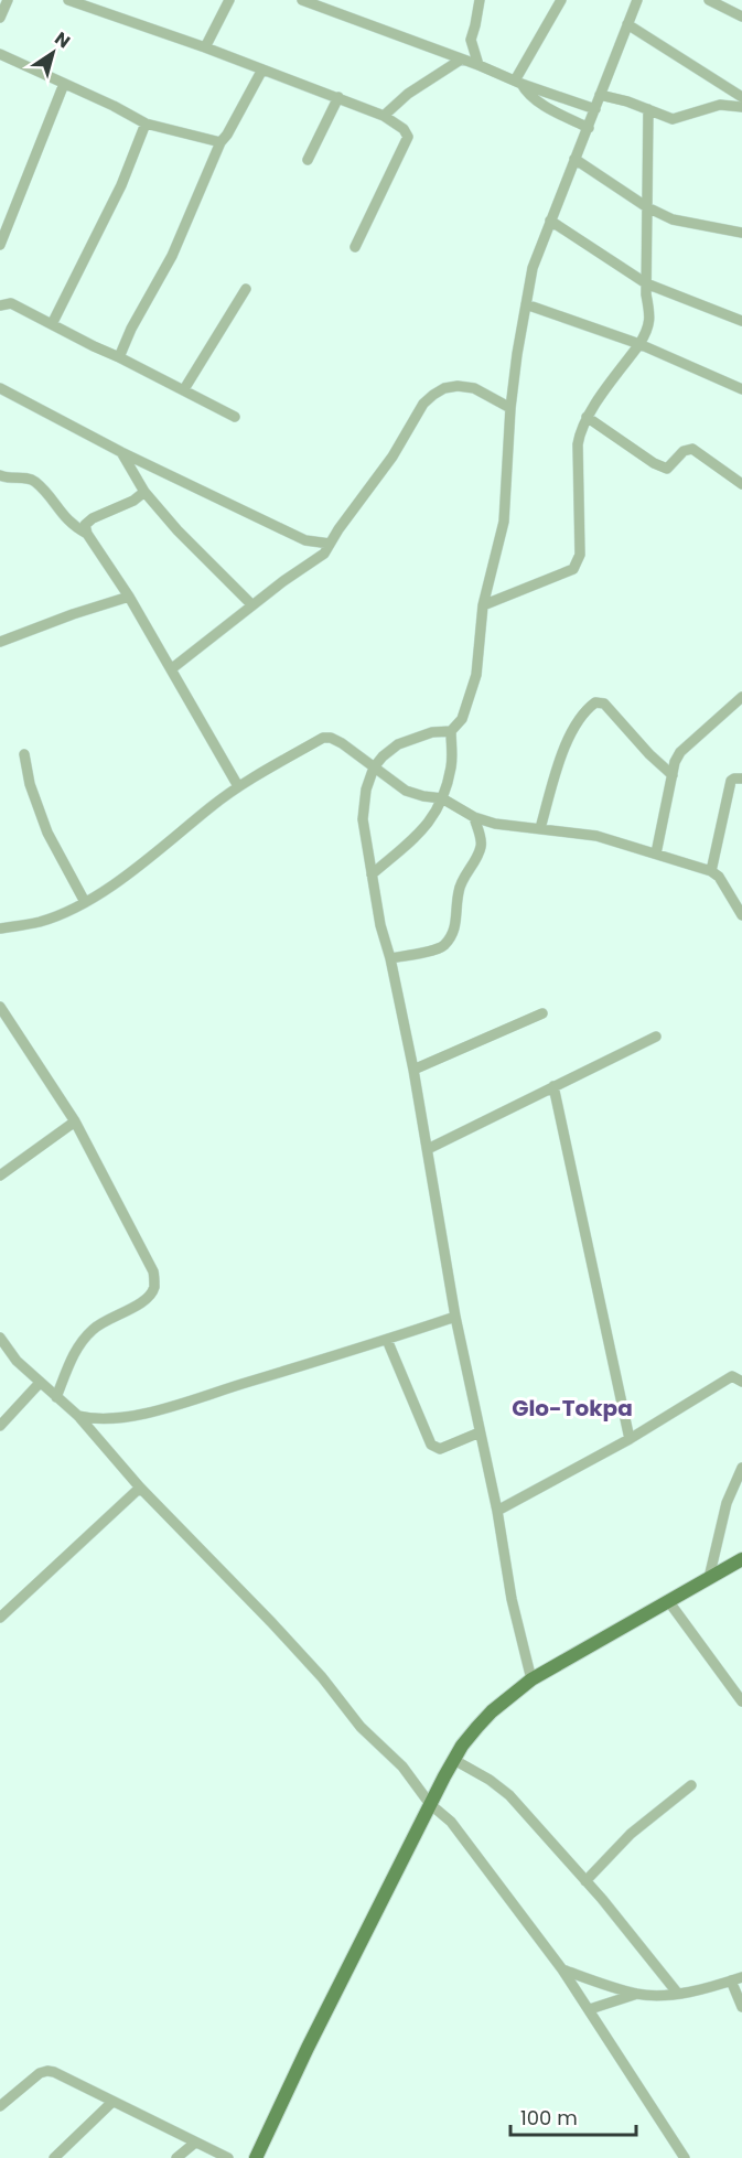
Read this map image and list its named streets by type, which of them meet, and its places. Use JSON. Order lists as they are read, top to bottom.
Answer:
{
  "districts": ["Glo-Tokpa"],
  "scale_bar": "100 m",
  "north": "top right"
}
